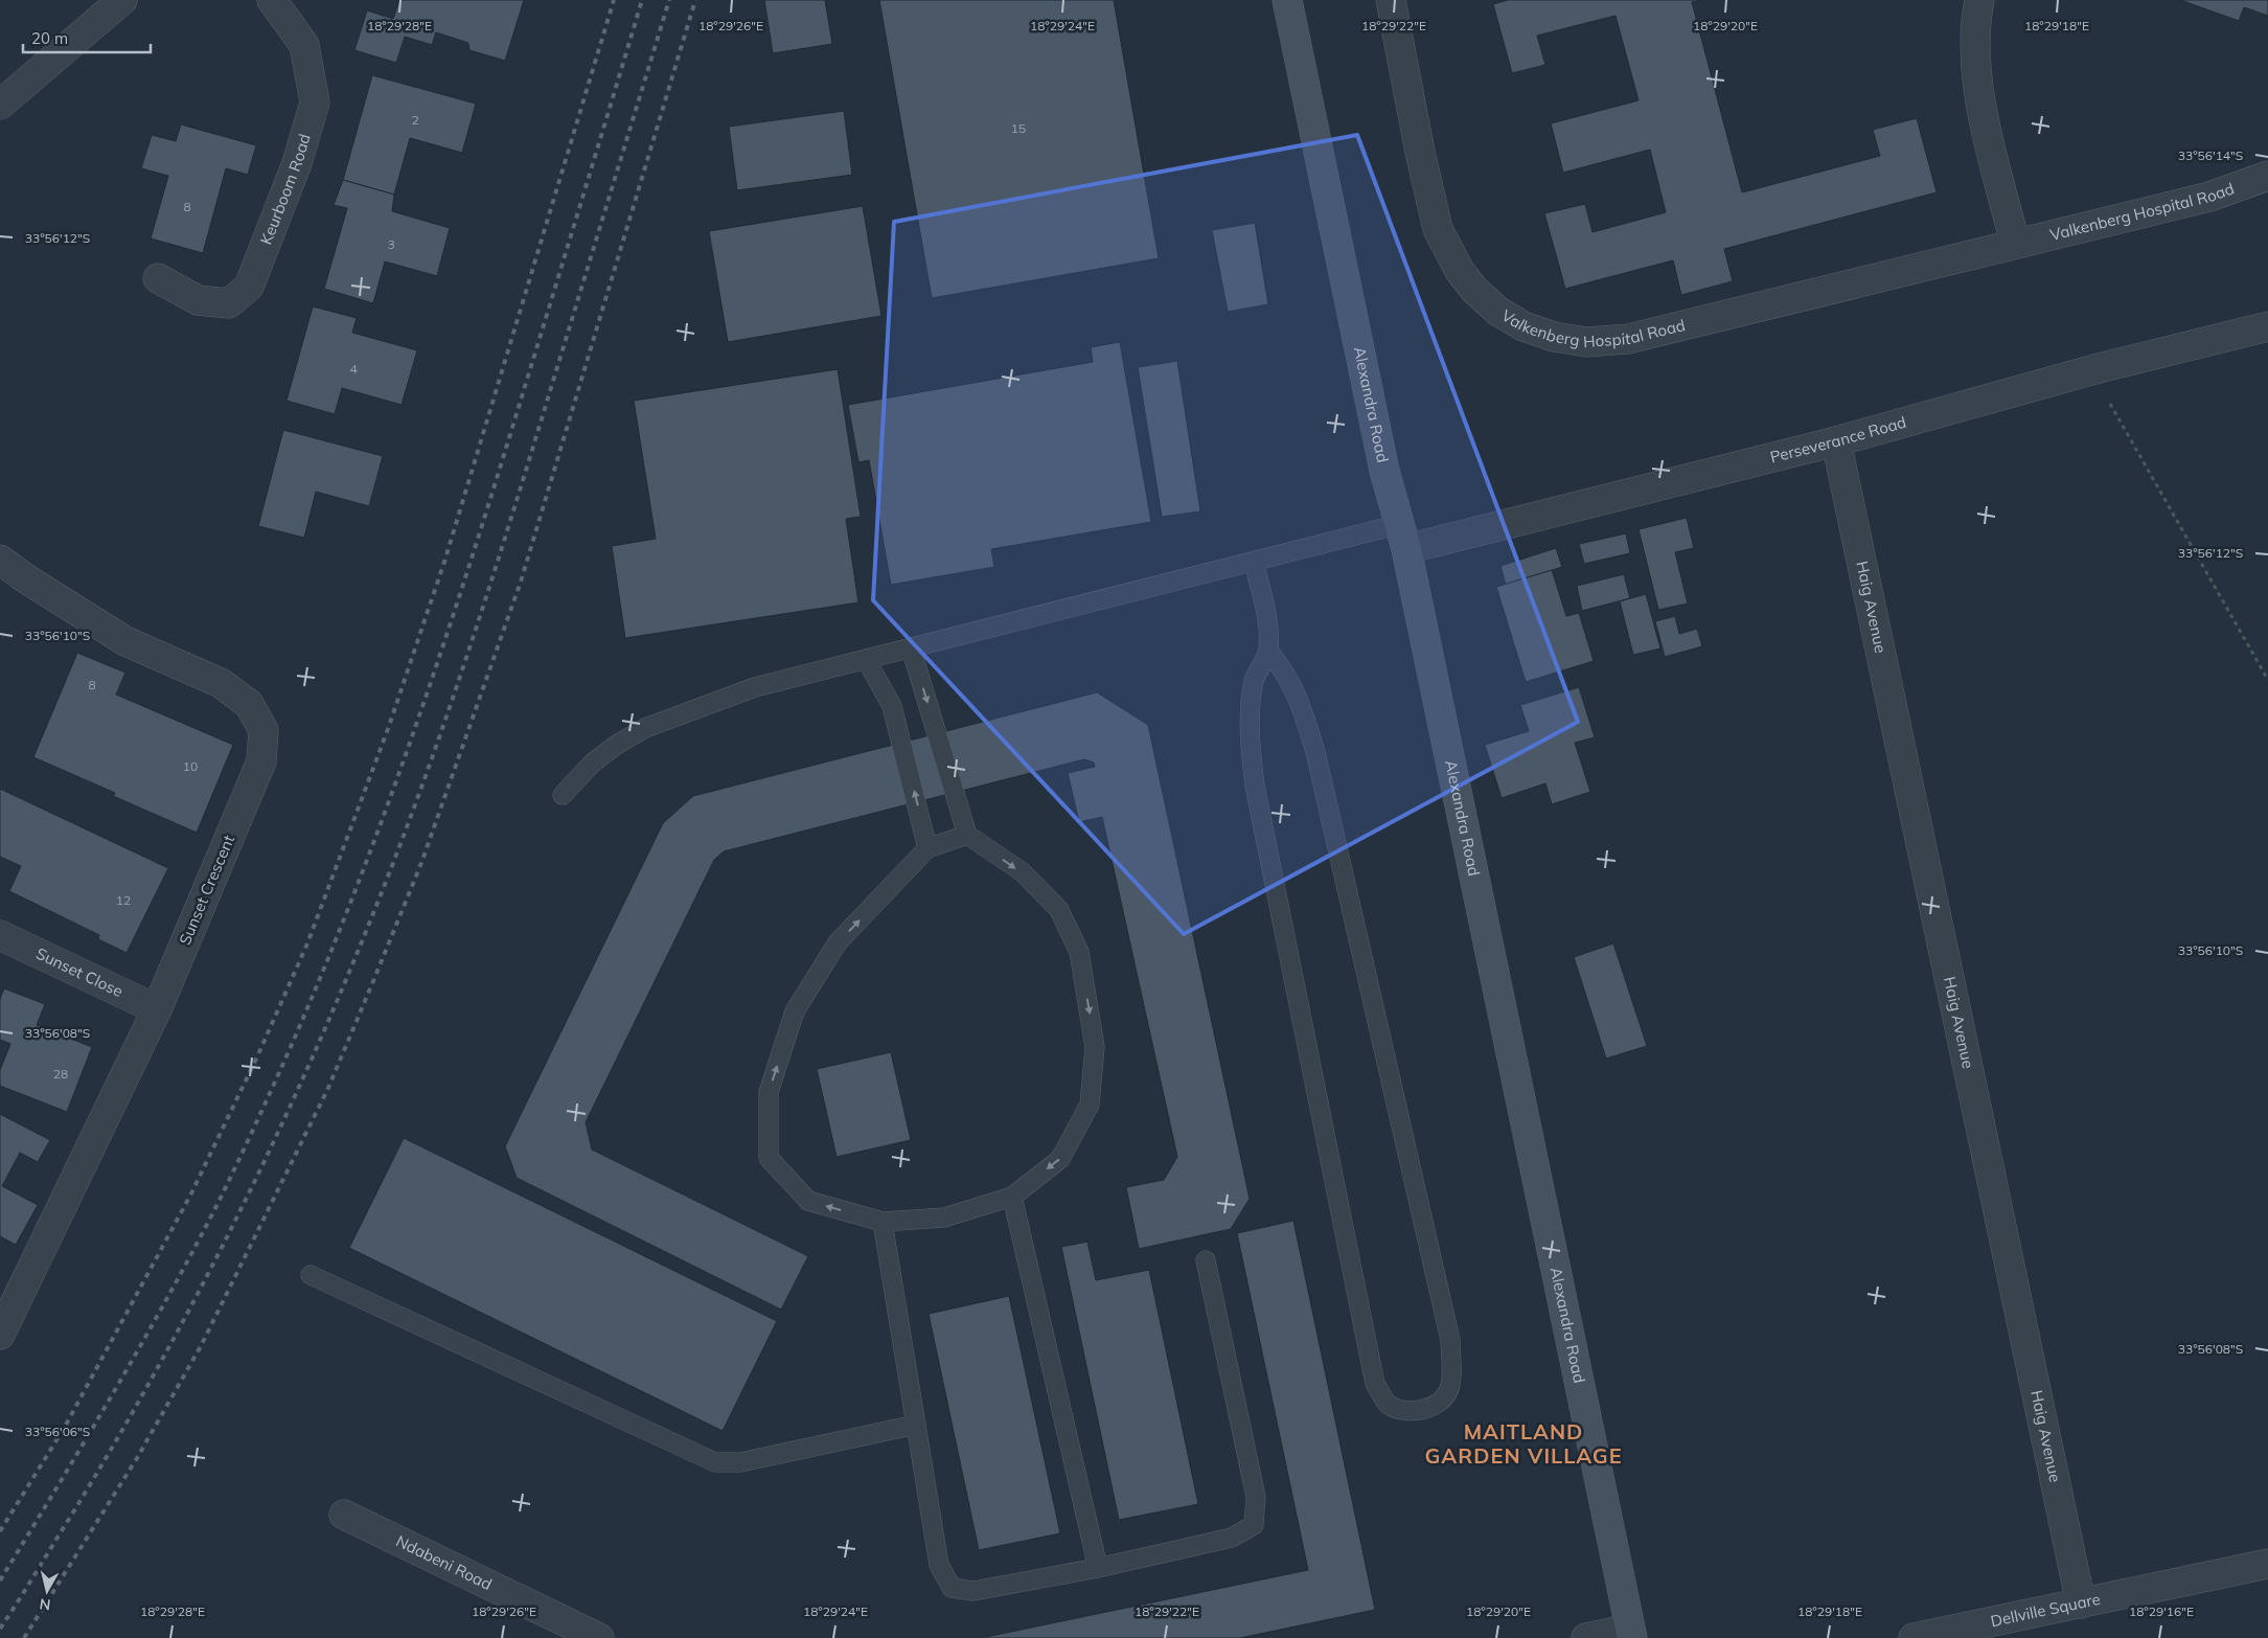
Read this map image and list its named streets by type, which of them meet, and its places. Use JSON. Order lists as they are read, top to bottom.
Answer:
{
  "streets": {
    "street": [
      "Keurboom Road",
      "Valkenberg Hospital Road",
      "Alexandra Road",
      "Perseverance Road",
      "Haig Avenue",
      "Sunset Crescent",
      "Sunset Close",
      "Ndabeni Road",
      "Dellville Square"
    ]
  },
  "crossings": [
    ["Alexandra Road", "Perseverance Road"],
    ["Perseverance Road", "Haig Avenue"],
    ["Haig Avenue", "Dellville Square"],
    ["Sunset Crescent", "Sunset Close"]
  ],
  "districts": ["MAITLAND GARDEN VILLAGE"],
  "house_numbers": [
    "2",
    "15",
    "8",
    "3",
    "4",
    "8",
    "10",
    "12",
    "28"
  ],
  "scale_bar": "20 m",
  "north": "bottom",
  "coordinates": [
    "18°29'28\"E",
    "18°29'26\"E",
    "18°29'24\"E",
    "18°29'22\"E",
    "18°29'20\"E",
    "18°29'18\"E",
    "33°56'14\"S",
    "33°56'12\"S",
    "33°56'10\"S",
    "33°56'08\"S",
    "33°56'06\"S",
    "18°29'16\"E"
  ]
}
